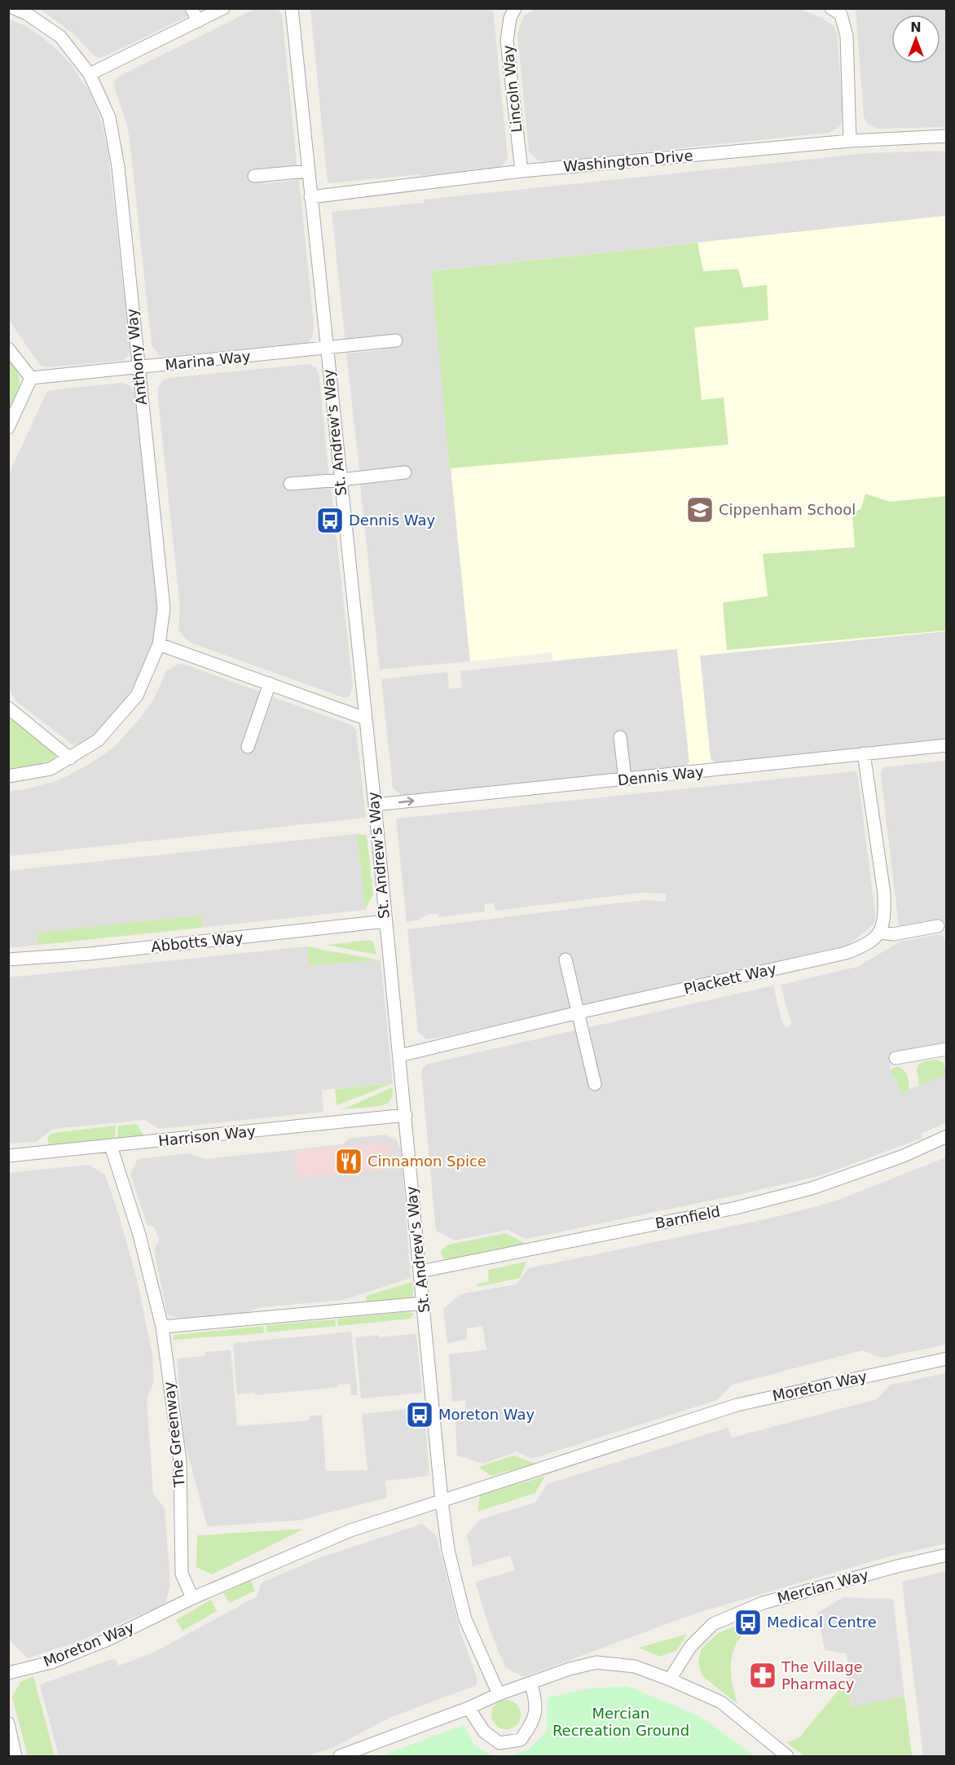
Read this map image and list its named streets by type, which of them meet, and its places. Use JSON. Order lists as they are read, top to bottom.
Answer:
{
  "streets": {
    "street": [
      "Lincoln Way",
      "Washington Drive",
      "Anthony Way",
      "Marina Way",
      "St. Andrew's Way",
      "Dennis Way",
      "Abbotts Way",
      "Plackett Way",
      "Harrison Way",
      "Barnfield",
      "Moreton Way",
      "The Greenway",
      "Mercian Way"
    ]
  },
  "crossings": [
    ["Lincoln Way", "Washington Drive"],
    ["Washington Drive", "St. Andrew's Way"],
    ["Anthony Way", "Marina Way"],
    ["Marina Way", "St. Andrew's Way"],
    ["St. Andrew's Way", "Dennis Way"],
    ["St. Andrew's Way", "Abbotts Way"],
    ["St. Andrew's Way", "Plackett Way"],
    ["St. Andrew's Way", "Harrison Way"],
    ["St. Andrew's Way", "Barnfield"],
    ["St. Andrew's Way", "Moreton Way"],
    ["Harrison Way", "The Greenway"],
    ["Moreton Way", "The Greenway"]
  ],
  "one_way": ["Dennis Way"],
  "parks": ["Mercian Recreation Ground"],
  "places": {
    "school or university": ["Cippenham School"],
    "bus stop": ["Dennis Way", "Moreton Way", "Medical Centre"],
    "restaurant": ["Cinnamon Spice"],
    "pharmacy": ["The Village Pharmacy"]
  },
  "north": "top"
}
